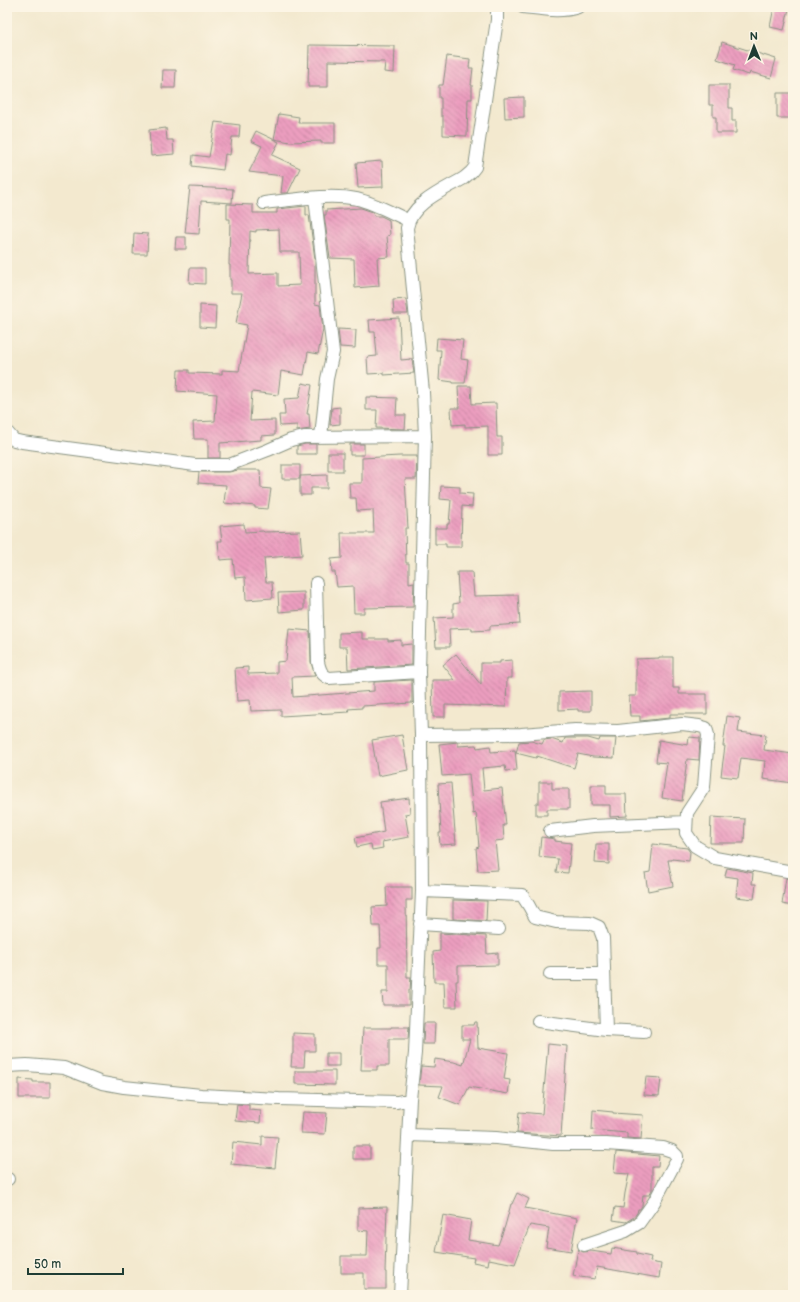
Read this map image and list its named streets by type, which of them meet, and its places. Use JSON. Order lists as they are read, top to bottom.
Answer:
{
  "scale_bar": "50 m",
  "north": "top"
}
